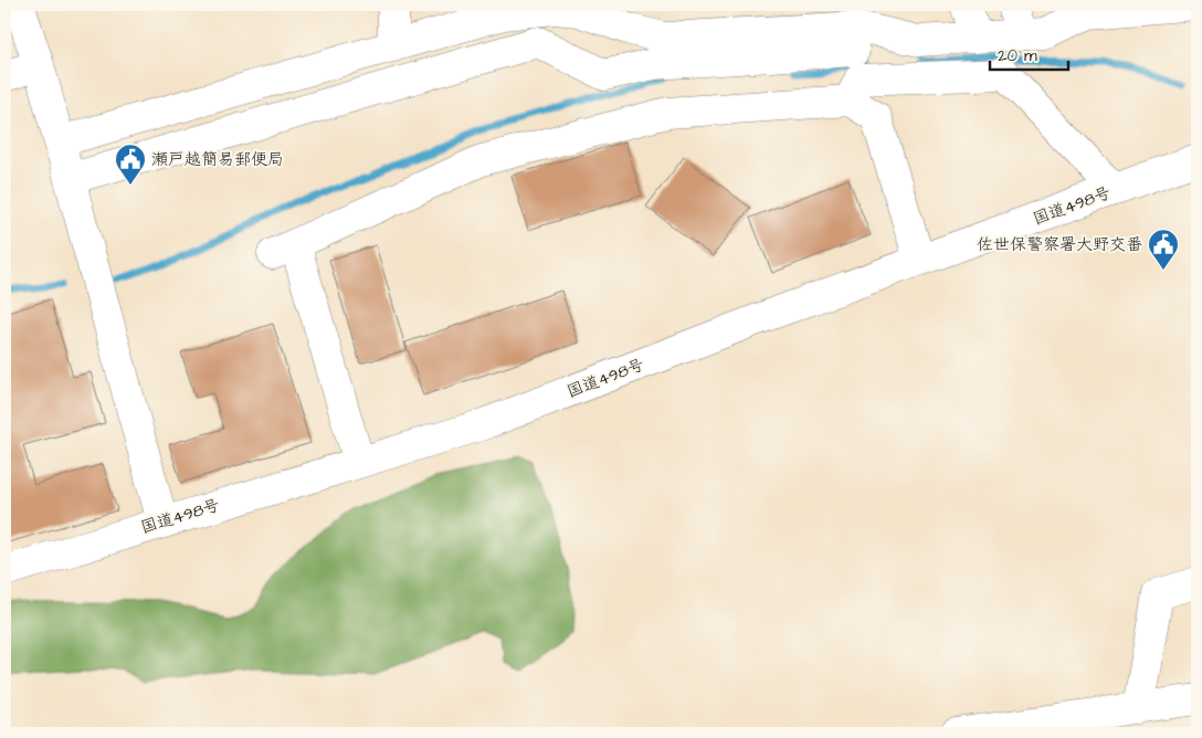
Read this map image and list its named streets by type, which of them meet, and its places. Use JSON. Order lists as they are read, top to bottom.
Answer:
{
  "streets": {
    "main road": ["国道498号"]
  },
  "places": {
    "public building": ["瀬戸越簡易郵便局", "佐世保警察署大野交番"]
  },
  "scale_bar": "20 m"
}
